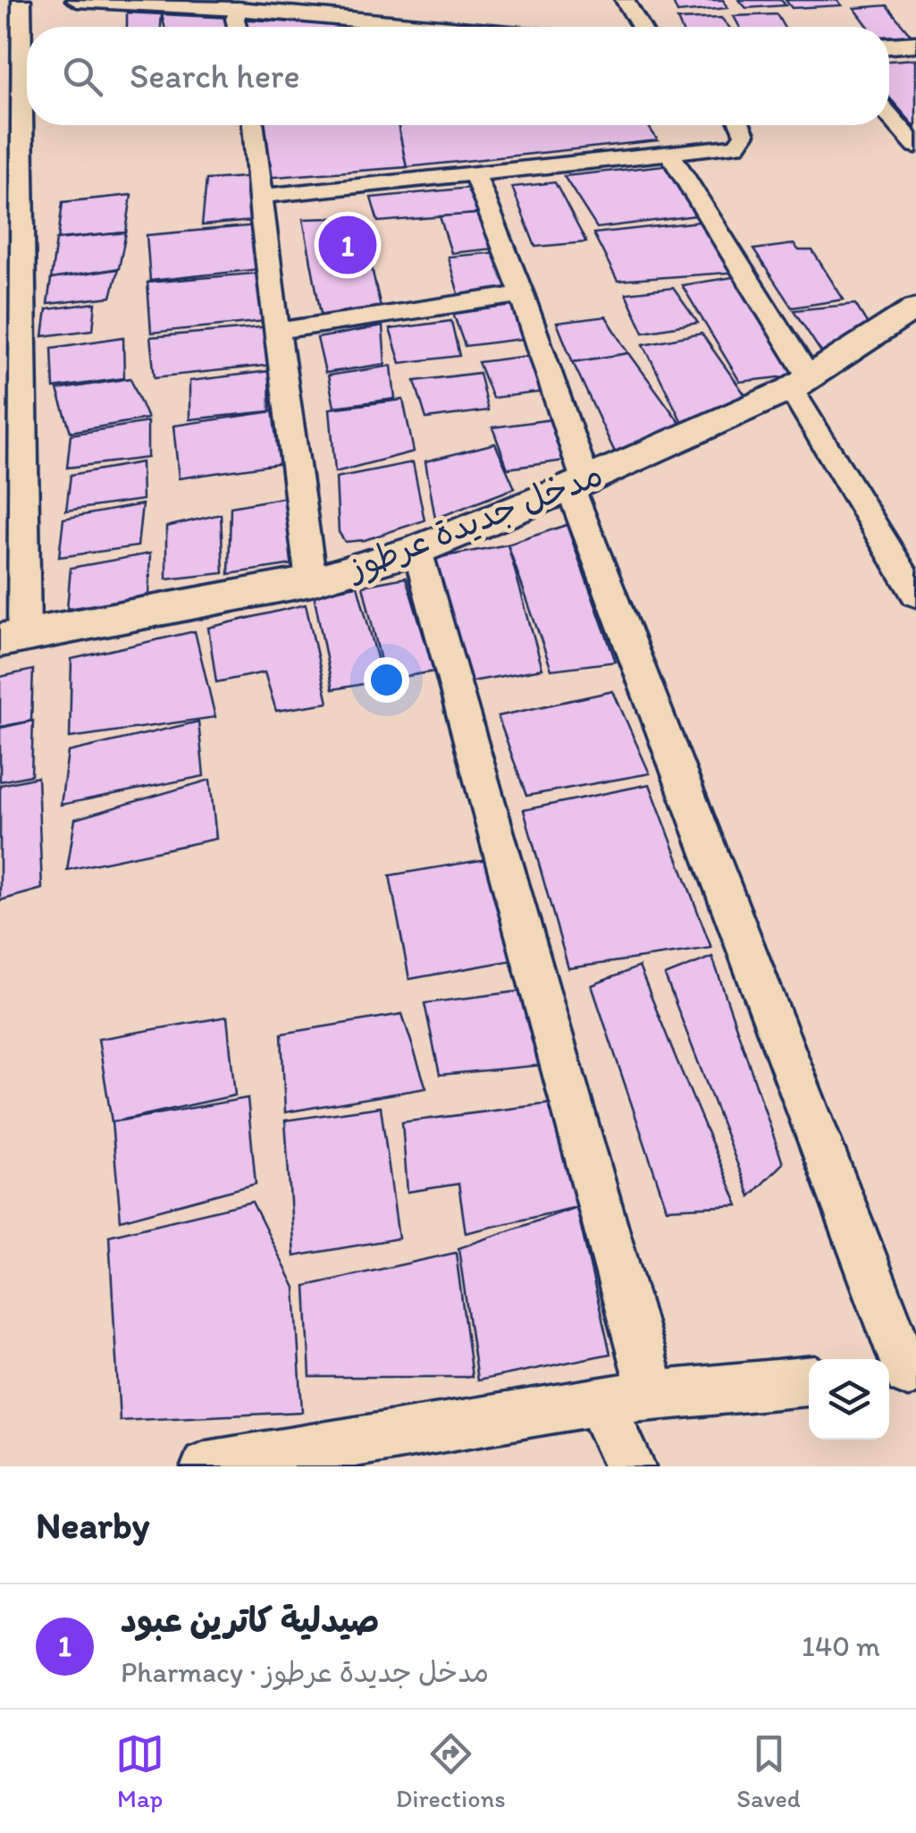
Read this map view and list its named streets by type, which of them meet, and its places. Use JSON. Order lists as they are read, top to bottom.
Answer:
{
  "streets": {
    "street": ["مدخل جديدة عرطوز"]
  },
  "page": {
    "search": "Search here",
    "pins": "1",
    "heading": "Nearby",
    "list": [
      {
        "mark": "1",
        "name": "صيدلية كاترين عبود",
        "note": "Pharmacy · مدخل جديدة عرطوز",
        "value": "140 m"
      }
    ],
    "nav": ["Map", "Directions", "Saved"]
  }
}
